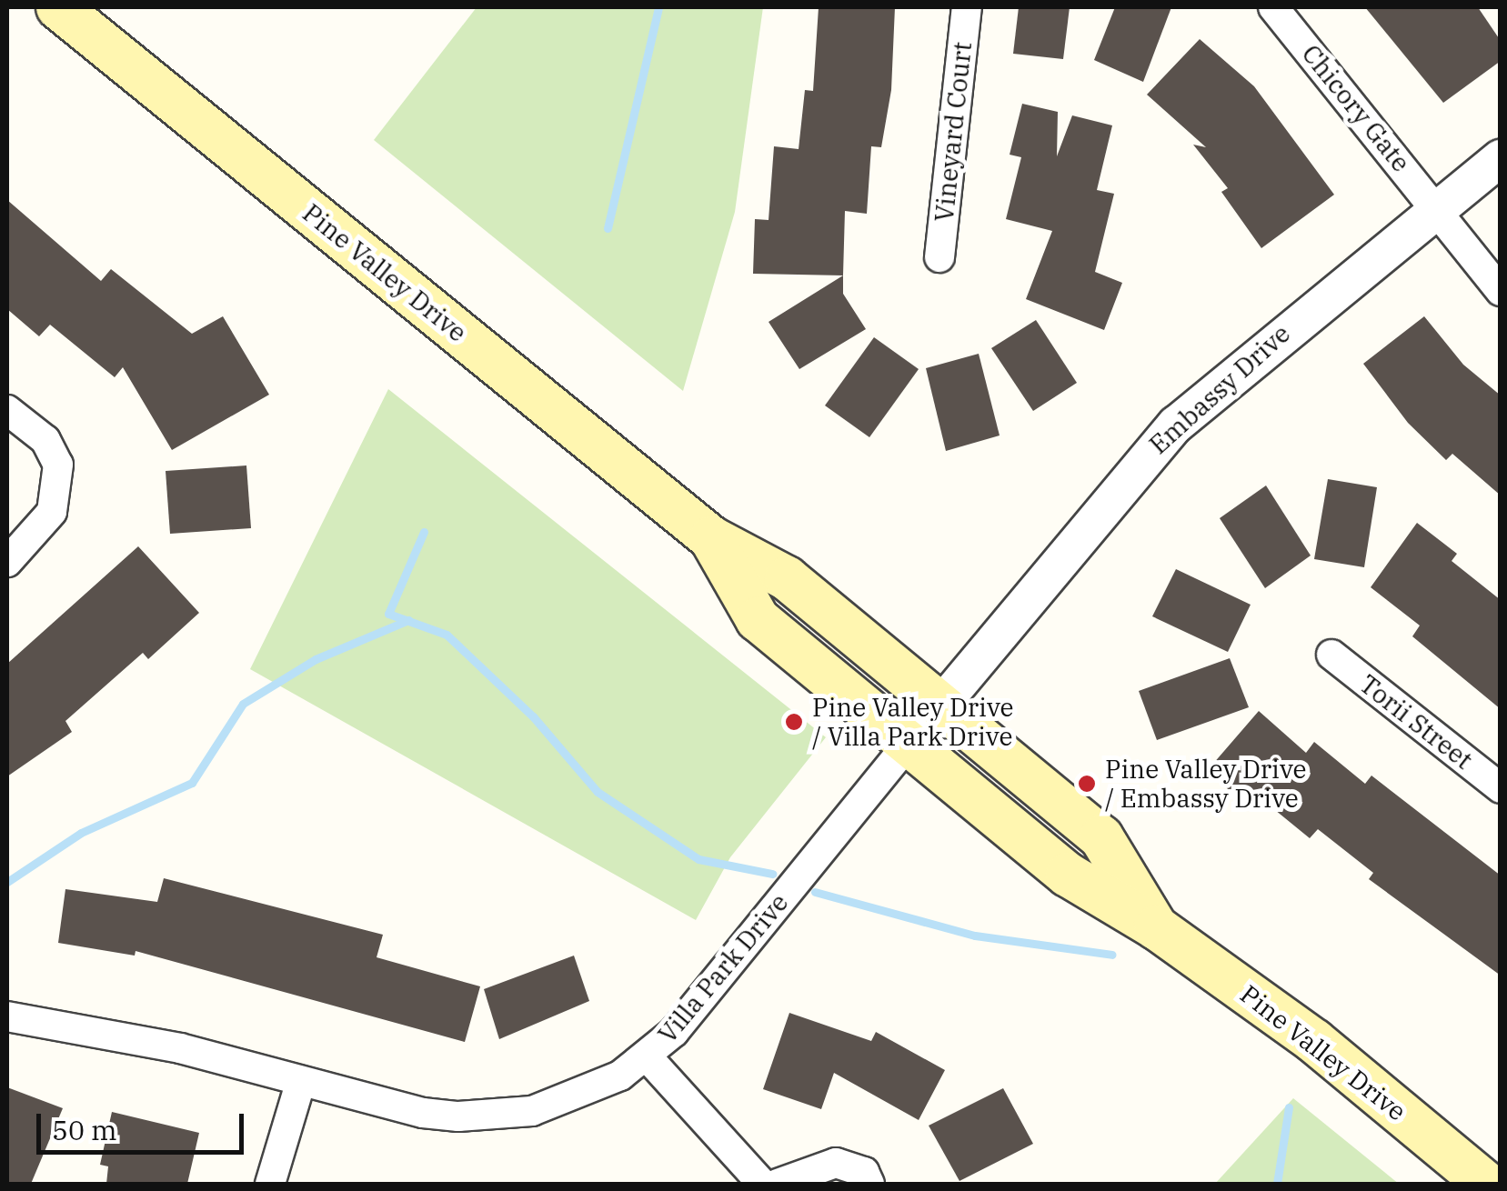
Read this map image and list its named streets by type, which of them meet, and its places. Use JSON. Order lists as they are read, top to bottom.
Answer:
{
  "streets": {
    "main road": ["Pine Valley Drive"],
    "street": [
      "Chicory Gate",
      "Vineyard Court",
      "Embassy Drive",
      "Torii Street",
      "Villa Park Drive"
    ]
  },
  "crossings": [
    ["Chicory Gate", "Embassy Drive"],
    ["Pine Valley Drive", "Embassy Drive"],
    ["Pine Valley Drive", "Villa Park Drive"],
    ["Embassy Drive", "Villa Park Drive"]
  ],
  "places": ["Pine Valley Drive / Villa Park Drive", "Pine Valley Drive / Embassy Drive"],
  "scale_bar": "50 m"
}
